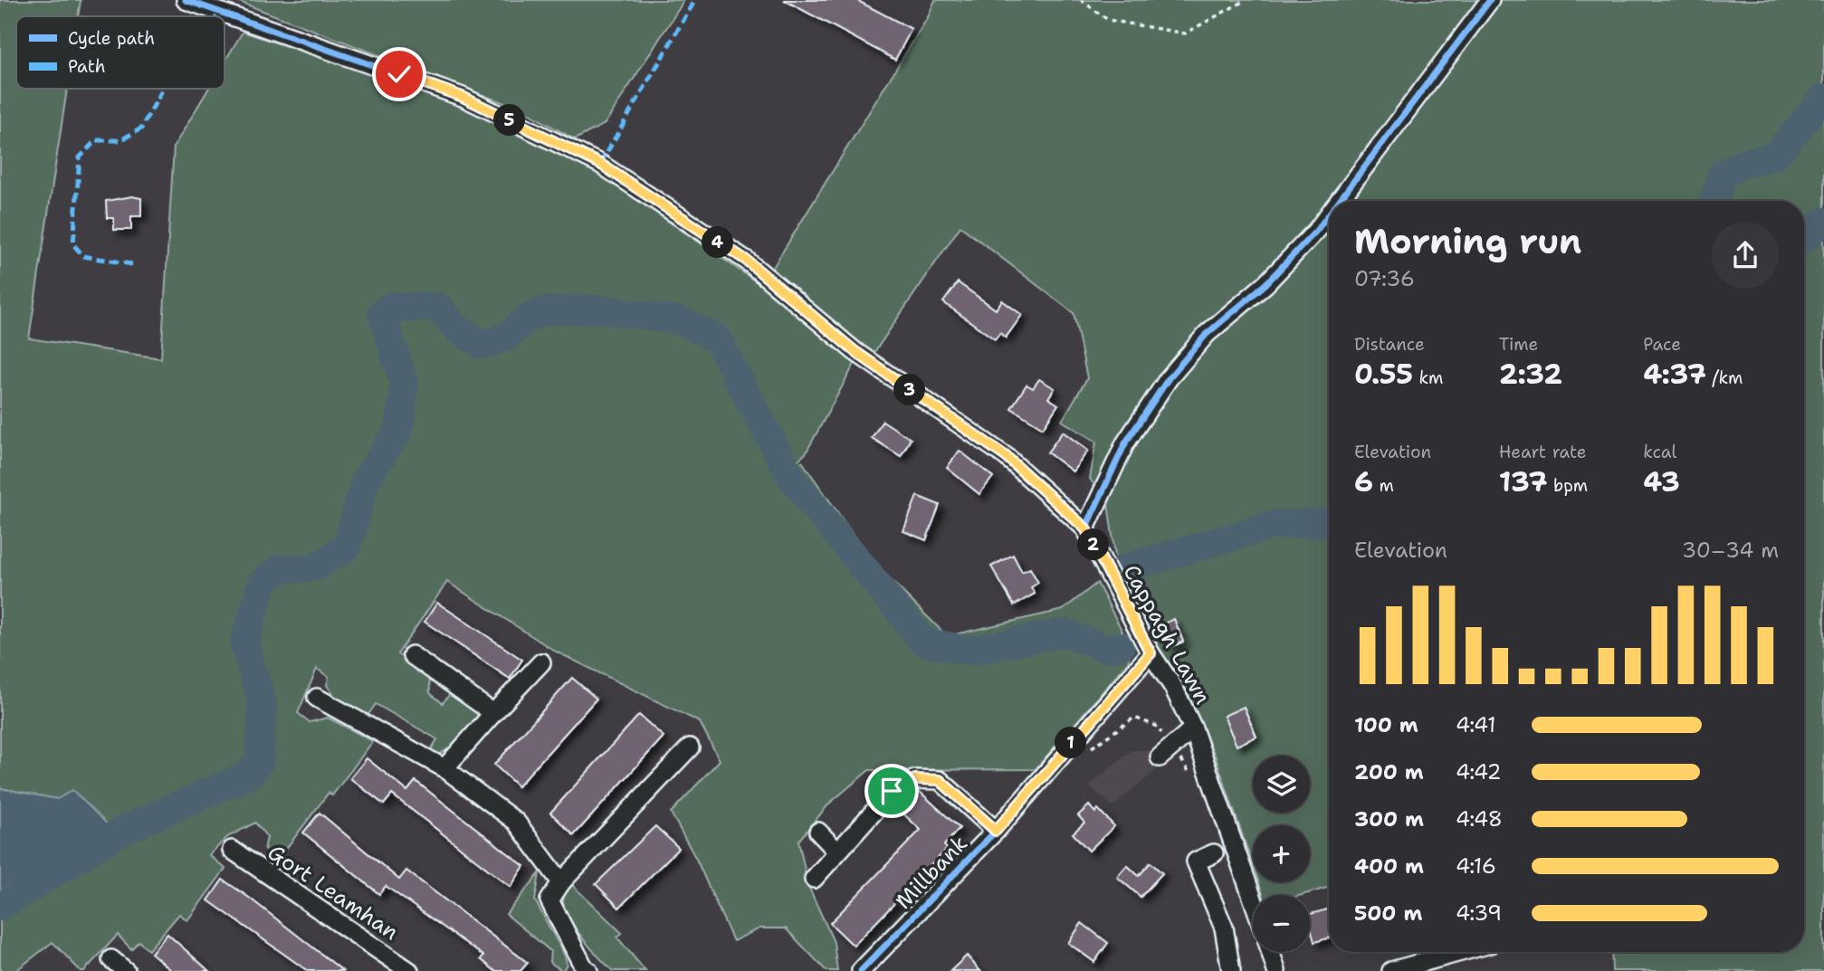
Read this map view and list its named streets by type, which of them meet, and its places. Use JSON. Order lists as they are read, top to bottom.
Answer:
{
  "streets": {
    "street": ["Cappagh Lawn", "Millbank", "Gort Leamhan"]
  },
  "crossings": [
    ["Cappagh Lawn", "Millbank"]
  ],
  "legend": ["Cycle path", "Path"],
  "page": {
    "pins": [
      "5",
      "4",
      "3",
      "2",
      "1"
    ],
    "heading": ["Morning run", "07:36"],
    "stats": [
      ["Distance", "0.55 km"],
      ["Time", "2:32"],
      ["Pace", "4:37 /km"],
      ["Elevation", "6 m"],
      ["Heart rate", "137 bpm"],
      ["kcal", "43"]
    ],
    "chart": ["Elevation", "30–34 m"],
    "list": [
      {
        "name": "100 m",
        "note": "4:41"
      },
      {
        "name": "200 m",
        "note": "4:42"
      },
      {
        "name": "300 m",
        "note": "4:48"
      },
      {
        "name": "400 m",
        "note": "4:16"
      },
      {
        "name": "500 m",
        "note": "4:39"
      }
    ],
    "map_buttons": ["+", "−"]
  }
}
